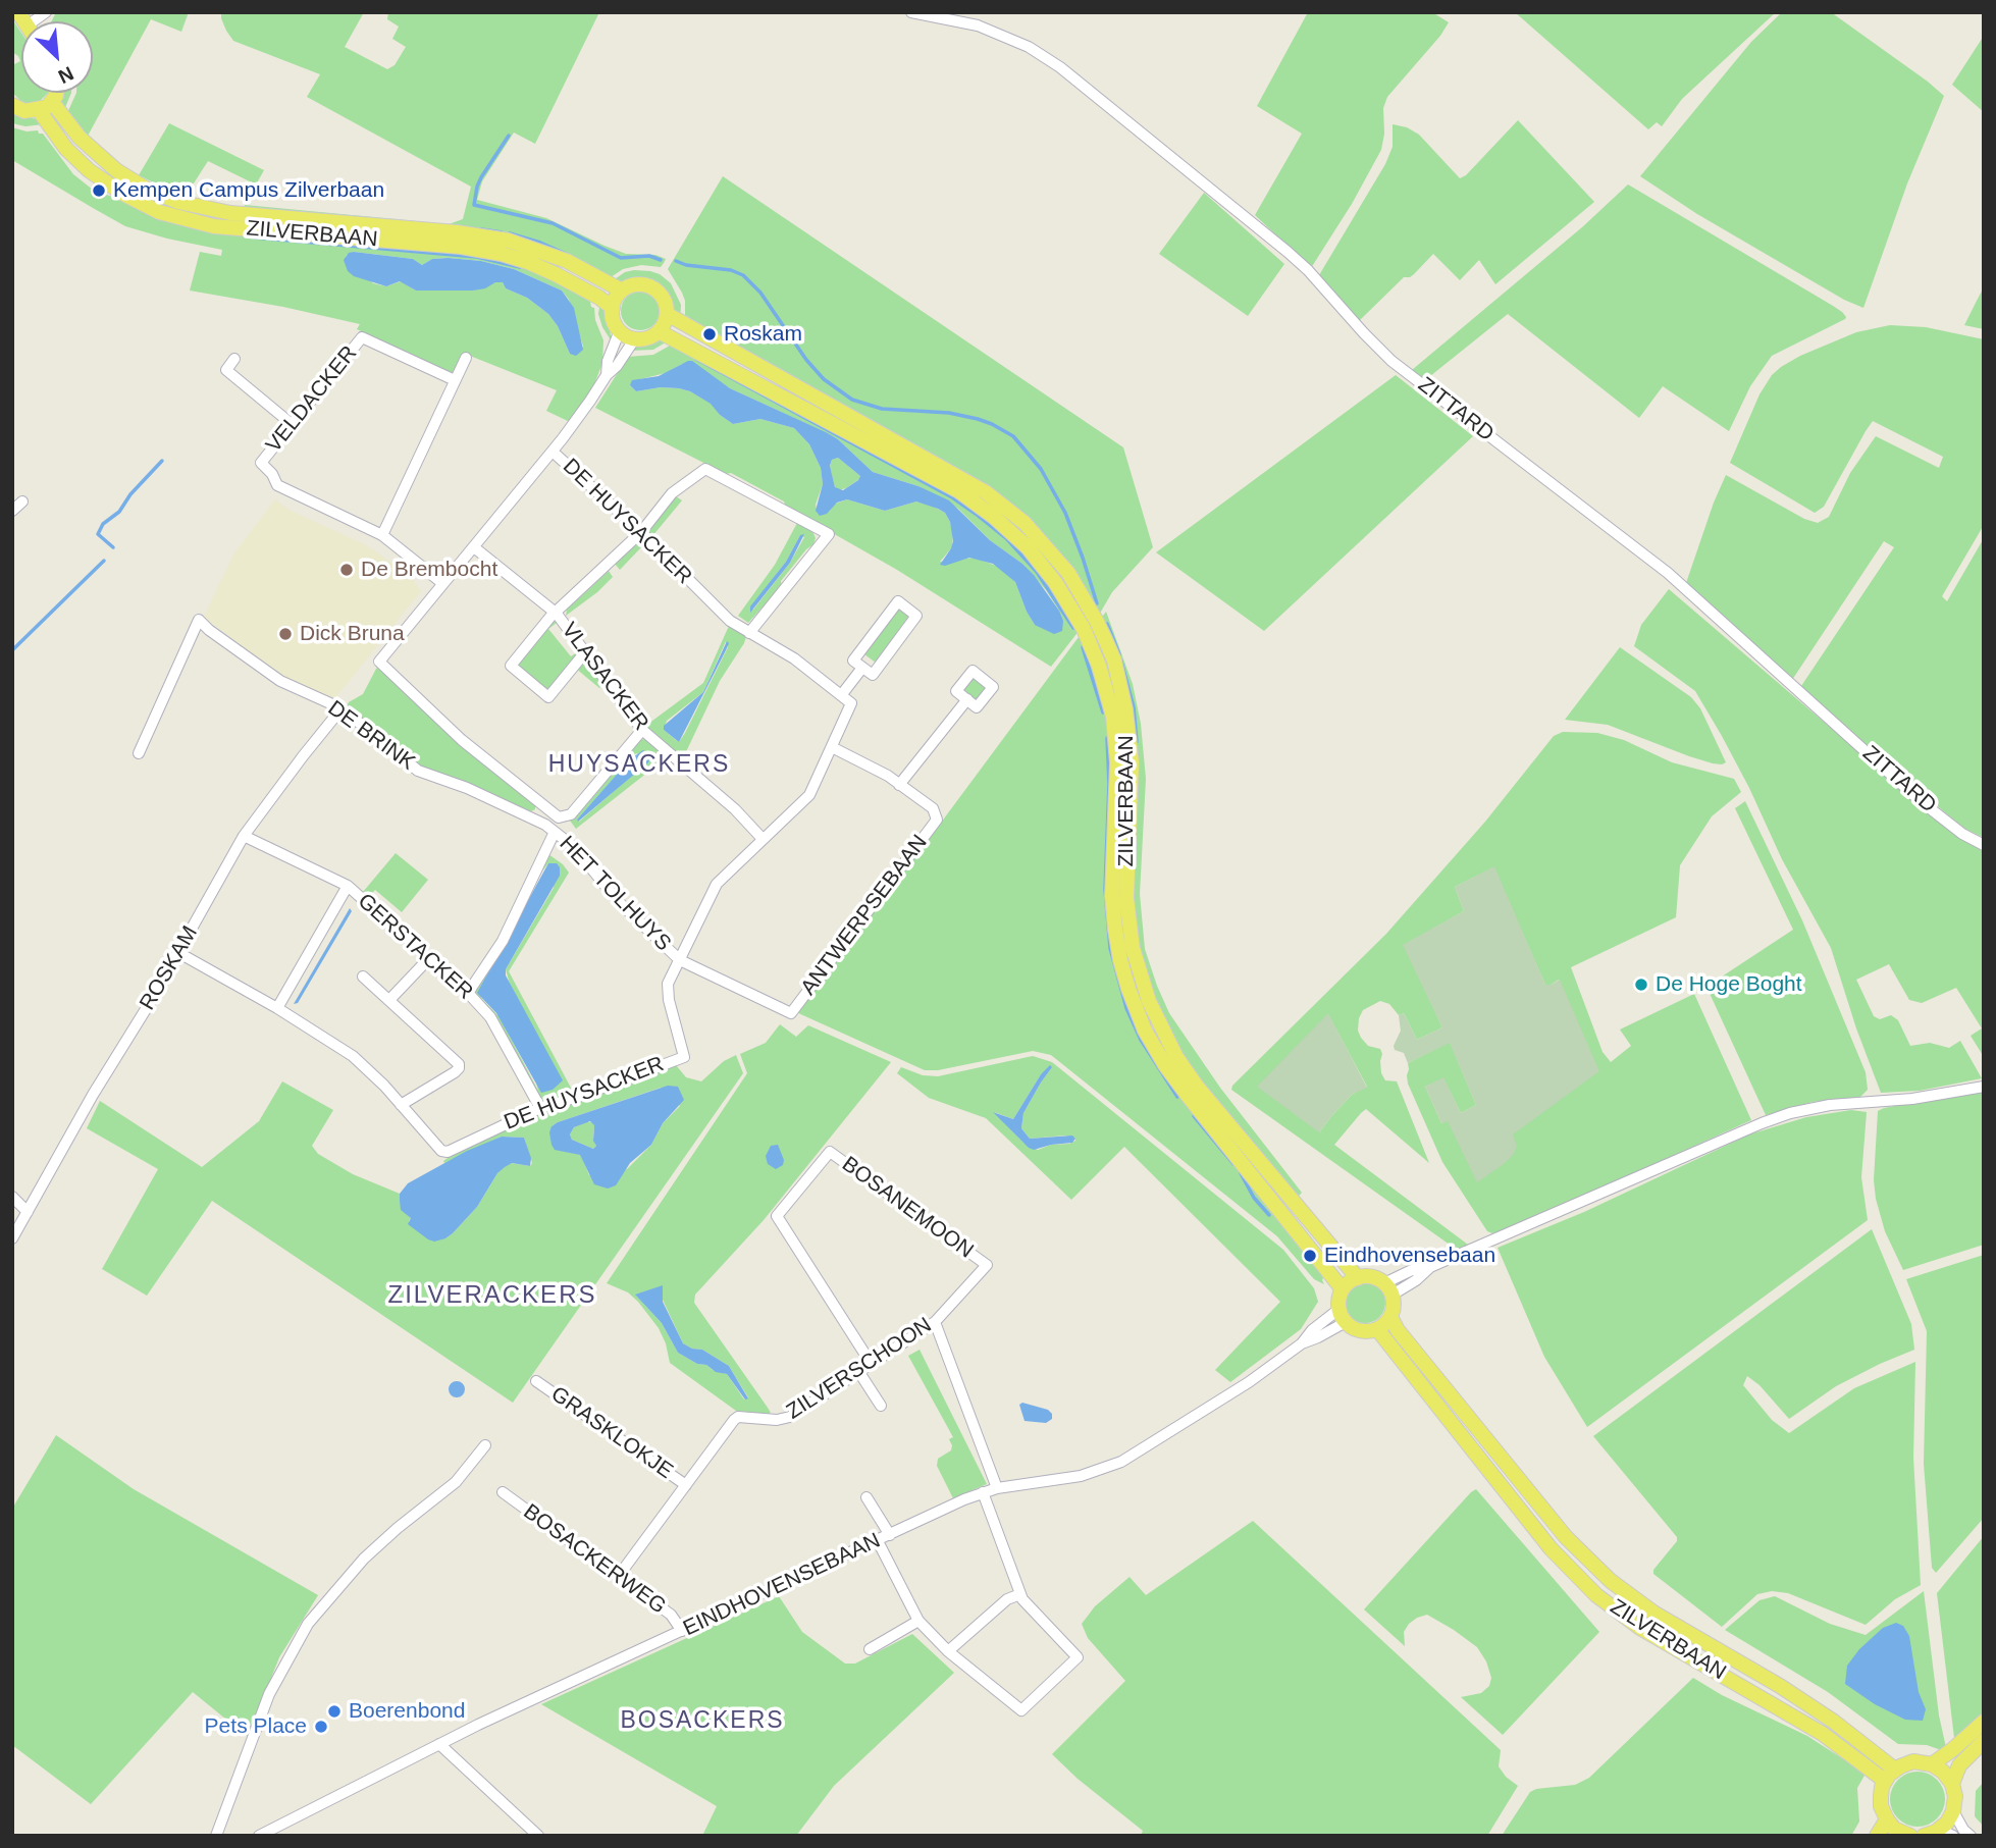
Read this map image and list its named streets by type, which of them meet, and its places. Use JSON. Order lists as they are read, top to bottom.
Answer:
{
  "streets": {
    "main road": ["ZILVERBAAN"],
    "street": [
      "VELDACKER",
      "ZITTARD",
      "DE HUYSACKER",
      "VLASACKER",
      "DE BRINK",
      "HET TOLHUYS",
      "ANTWERPSEBAAN",
      "GERSTACKER",
      "ROSKAM",
      "BOSANEMOON",
      "ZILVERSCHOON",
      "GRASKLOKJE",
      "BOSACKERWEG",
      "EINDHOVENSEBAAN"
    ]
  },
  "crossings": [
    ["ZILVERBAAN", "EINDHOVENSEBAAN"],
    ["DE HUYSACKER", "VLASACKER"],
    ["DE HUYSACKER", "HET TOLHUYS"],
    ["DE HUYSACKER", "ANTWERPSEBAAN"],
    ["DE HUYSACKER", "GERSTACKER"],
    ["DE HUYSACKER", "ROSKAM"],
    ["DE BRINK", "HET TOLHUYS"],
    ["DE BRINK", "ROSKAM"],
    ["HET TOLHUYS", "ANTWERPSEBAAN"],
    ["GERSTACKER", "ROSKAM"],
    ["BOSANEMOON", "ZILVERSCHOON"],
    ["ZILVERSCHOON", "GRASKLOKJE"],
    ["ZILVERSCHOON", "BOSACKERWEG"],
    ["BOSACKERWEG", "EINDHOVENSEBAAN"]
  ],
  "districts": ["HUYSACKERS", "ZILVERACKERS", "BOSACKERS"],
  "places": [
    "Kempen Campus Zilverbaan",
    "Roskam",
    "De Brembocht",
    "Dick Bruna",
    "De Hoge Boght",
    "Eindhovensebaan",
    "Boerenbond",
    "Pets Place"
  ],
  "north": "bottom right"
}
